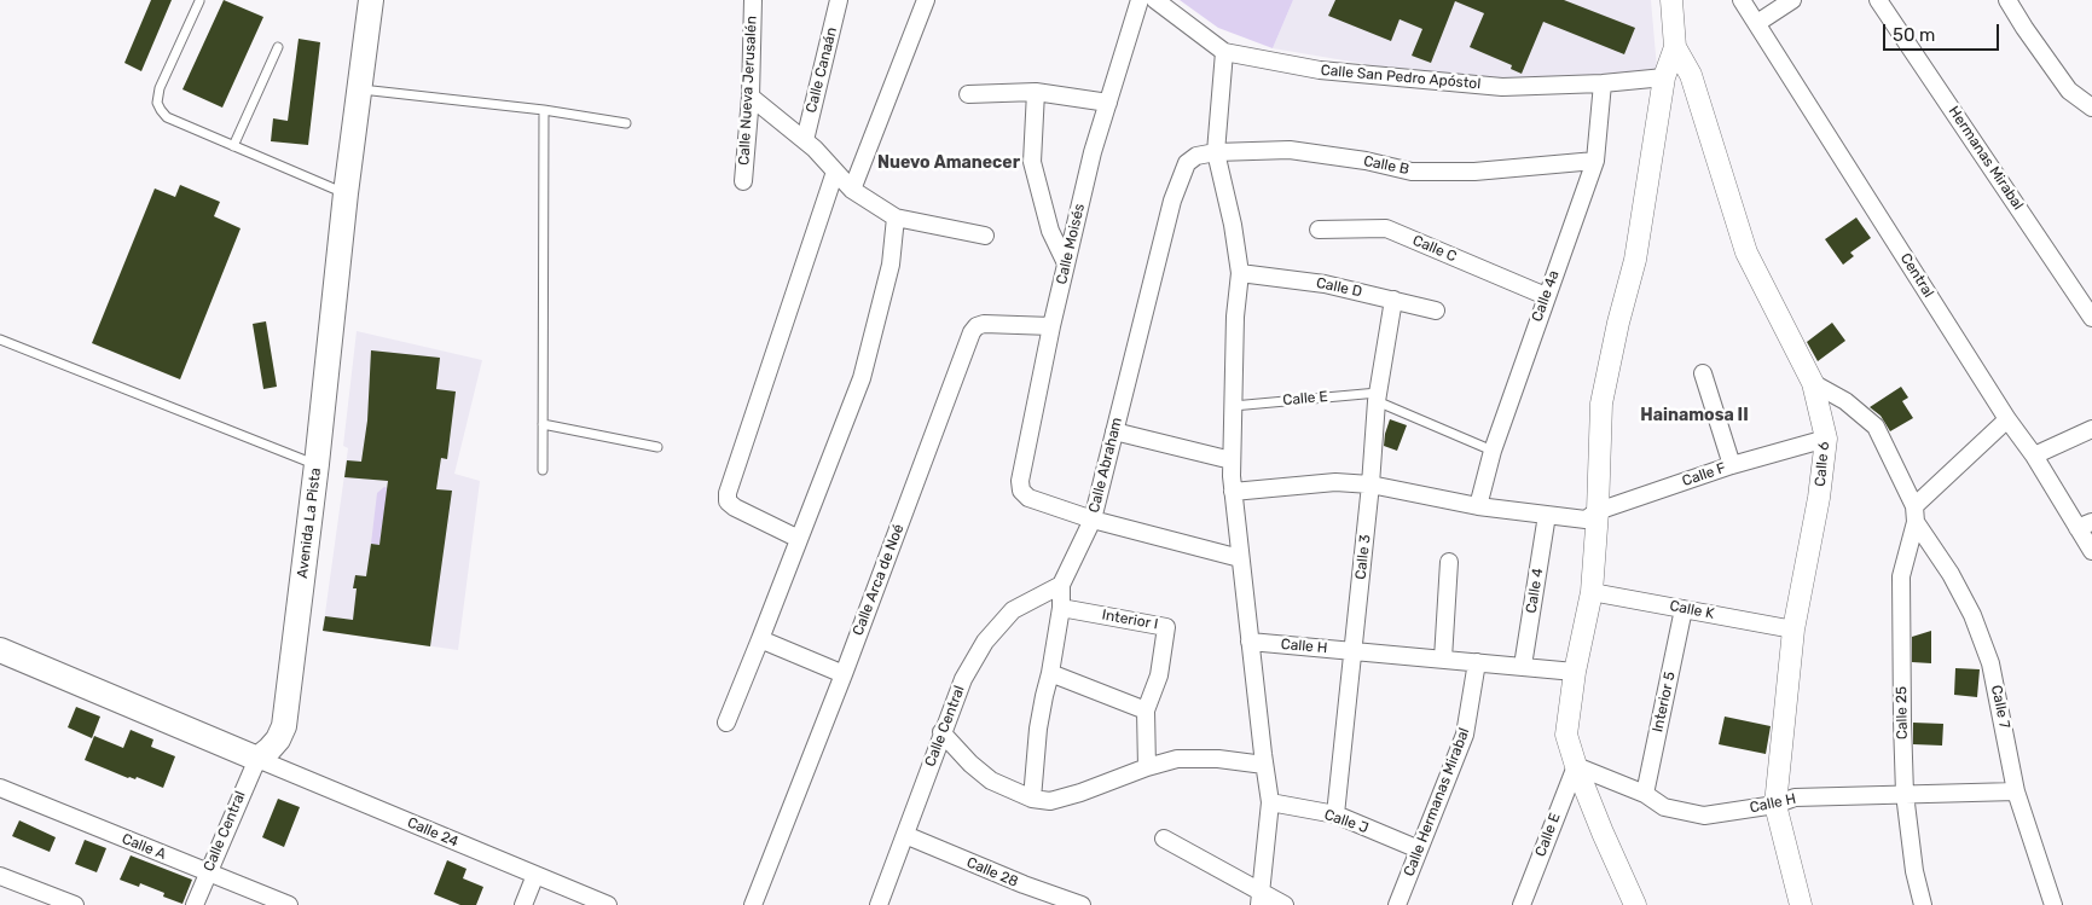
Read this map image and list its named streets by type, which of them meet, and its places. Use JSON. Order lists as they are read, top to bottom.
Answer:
{
  "streets": {
    "main road": ["Avenida La Pista"],
    "street": [
      "Calle Canaán",
      "Calle San Pedro Apóstol",
      "Calle Nueva Jerusalén",
      "Hermanas Mirabal",
      "Calle B",
      "Calle Moisés",
      "Calle C",
      "Central",
      "Calle D",
      "Calle 4a",
      "Calle E",
      "Calle 6",
      "Calle Abraham",
      "Calle F",
      "Calle 3",
      "Calle Arca de Noé",
      "Calle 4",
      "Calle K",
      "Interior I",
      "Calle H",
      "Interior 5",
      "Calle 7",
      "Calle 25",
      "Calle Central",
      "Calle Hermanas Mirabal",
      "Calle J",
      "Calle 24",
      "Calle A",
      "Calle 28"
    ]
  },
  "crossings": [
    ["Calle San Pedro Apóstol", "Calle 4a"],
    ["Calle B", "Calle 4a"],
    ["Calle B", "Calle Abraham"],
    ["Calle Moisés", "Calle Abraham"],
    ["Calle Moisés", "Calle Arca de Noé"],
    ["Calle C", "Calle 4a"],
    ["Calle D", "Calle 3"],
    ["Calle 4a", "Calle E"],
    ["Calle E", "Calle 3"],
    ["Calle E", "Calle H"],
    ["Calle 6", "Calle F"],
    ["Calle 6", "Calle K"],
    ["Calle 6", "Calle H"],
    ["Calle 6", "Calle 7"],
    ["Calle Abraham", "Interior I"],
    ["Calle Abraham", "Calle Central"],
    ["Avenida La Pista", "Calle Central"],
    ["Avenida La Pista", "Calle 24"],
    ["Calle 3", "Calle H"],
    ["Calle 3", "Calle J"],
    ["Calle 4", "Calle H"],
    ["Calle K", "Interior 5"],
    ["Calle H", "Interior 5"],
    ["Calle H", "Calle 7"],
    ["Calle H", "Calle 25"],
    ["Calle H", "Calle Hermanas Mirabal"],
    ["Calle 7", "Calle 25"],
    ["Calle Central", "Calle 24"],
    ["Calle Central", "Calle A"],
    ["Calle Central", "Calle 28"],
    ["Calle Hermanas Mirabal", "Calle J"]
  ],
  "districts": ["Nuevo Amanecer", "Hainamosa II"],
  "scale_bar": "50 m"
}
